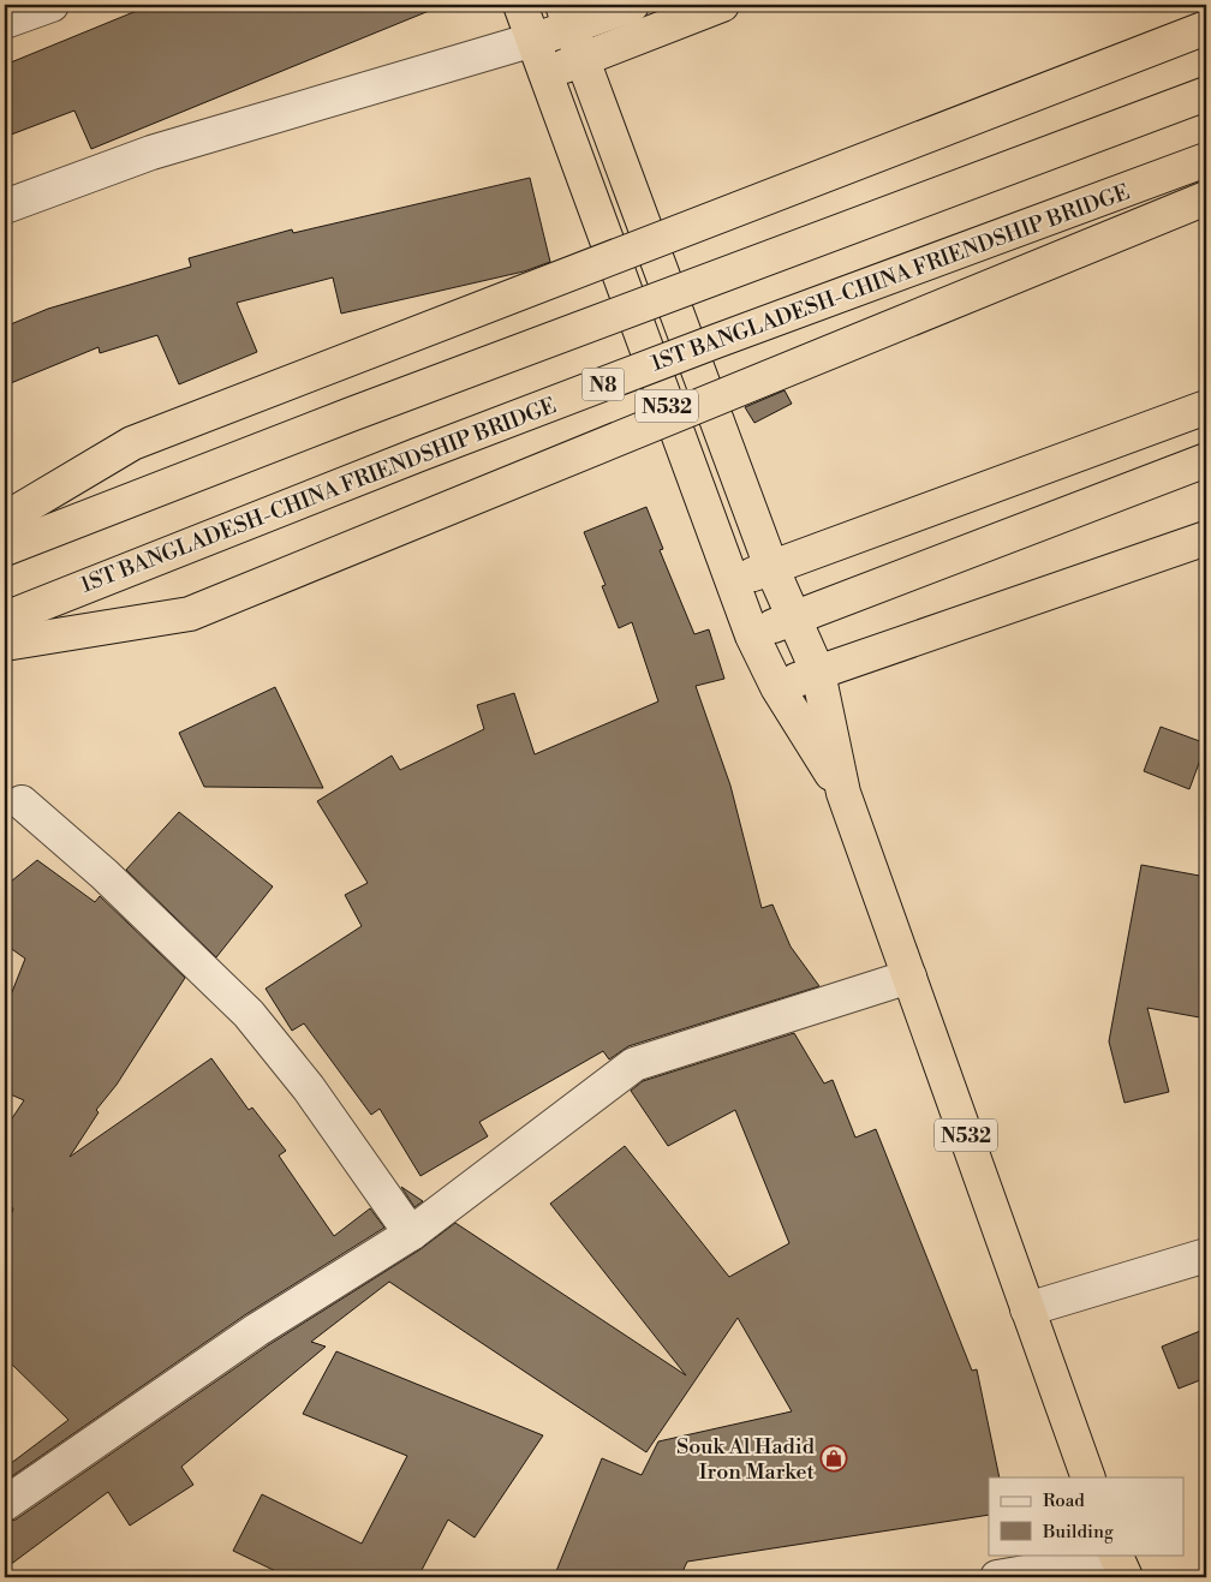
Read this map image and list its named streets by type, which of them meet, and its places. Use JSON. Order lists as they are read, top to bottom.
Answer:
{
  "streets": {
    "highway": ["1ST BANGLADESH-CHINA FRIENDSHIP BRIDGE", "N8", "N532"]
  },
  "places": {
    "shop": ["Souk Al Hadid Iron Market"]
  },
  "legend": ["Road", "Building"]
}
